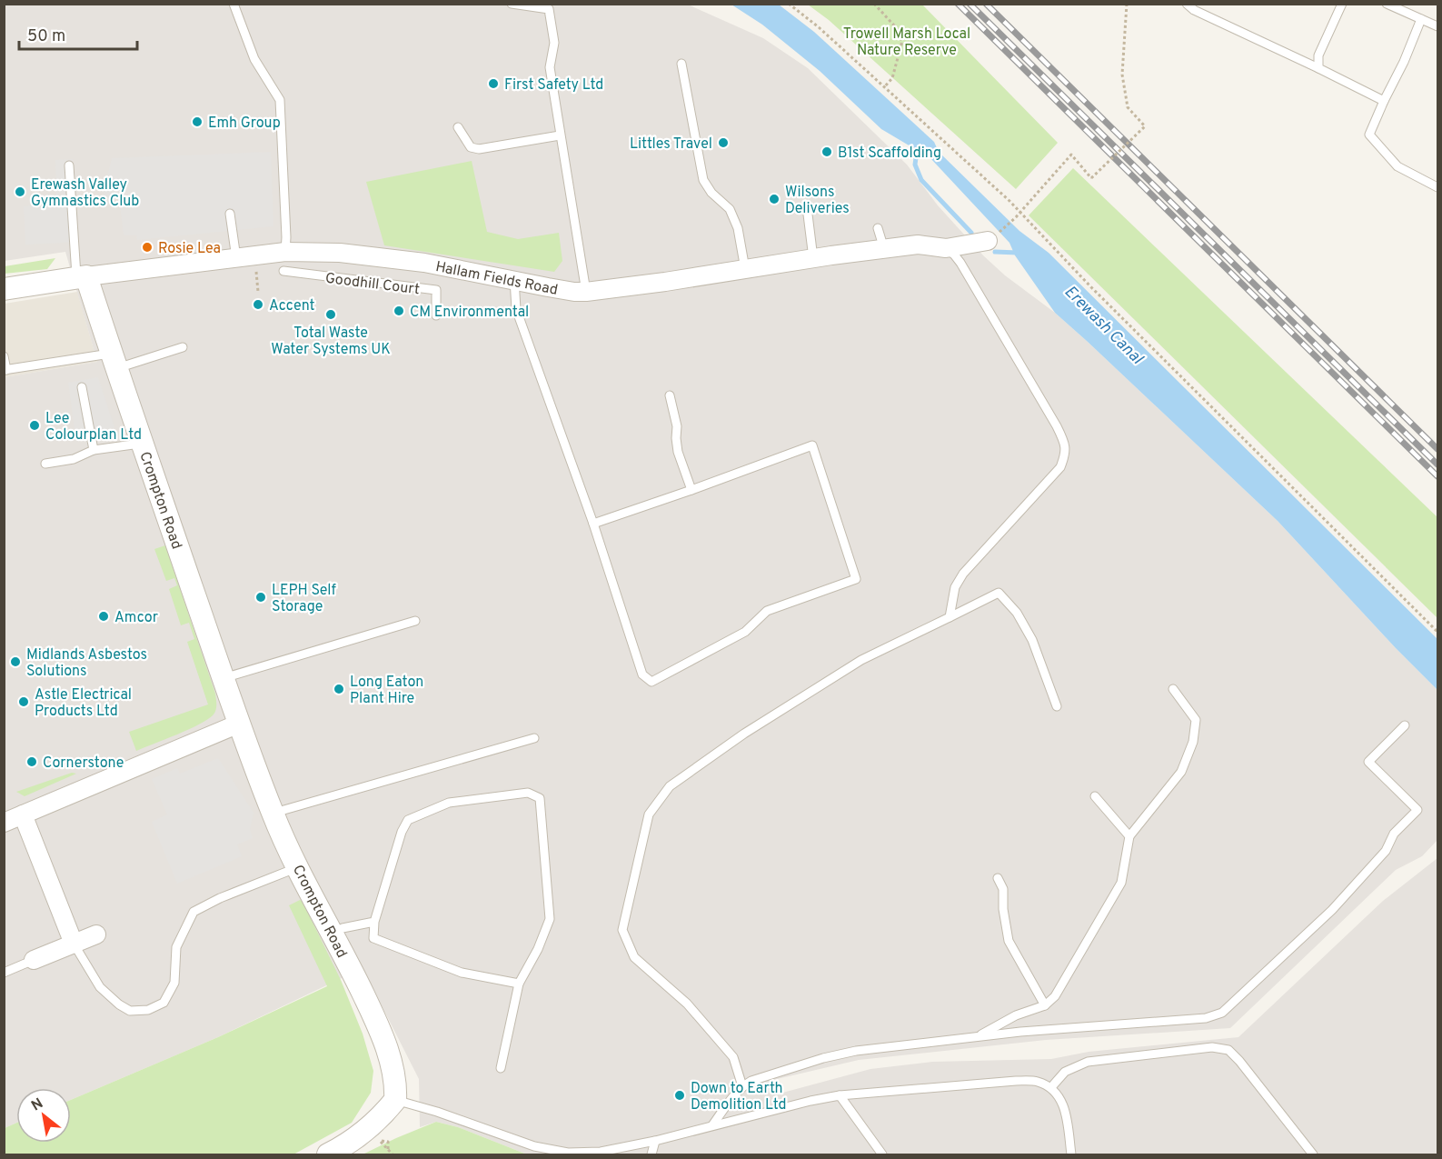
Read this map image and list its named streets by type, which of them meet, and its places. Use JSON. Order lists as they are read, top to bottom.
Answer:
{
  "streets": {
    "street": ["Hallam Fields Road", "Crompton Road"],
    "lane": ["Goodhill Court"]
  },
  "crossings": [
    ["Hallam Fields Road", "Crompton Road"]
  ],
  "water": ["Erewash Canal"],
  "parks": ["Trowell Marsh Local Nature Reserve"],
  "places": [
    "First Safety Ltd",
    "Emh Group",
    "Littles Travel",
    "B1st Scaffolding",
    "Erewash Valley Gymnastics Club",
    "Wilsons Deliveries",
    "Rosie Lea",
    "Accent",
    "CM Environmental",
    "Total Waste Water Systems UK",
    "Lee Colourplan Ltd",
    "LEPH Self Storage",
    "Amcor",
    "Midlands Asbestos Solutions",
    "Long Eaton Plant Hire",
    "Astle Electrical Products Ltd",
    "Cornerstone",
    "Down to Earth Demolition Ltd"
  ],
  "scale_bar": "50 m",
  "north": "top left"
}
